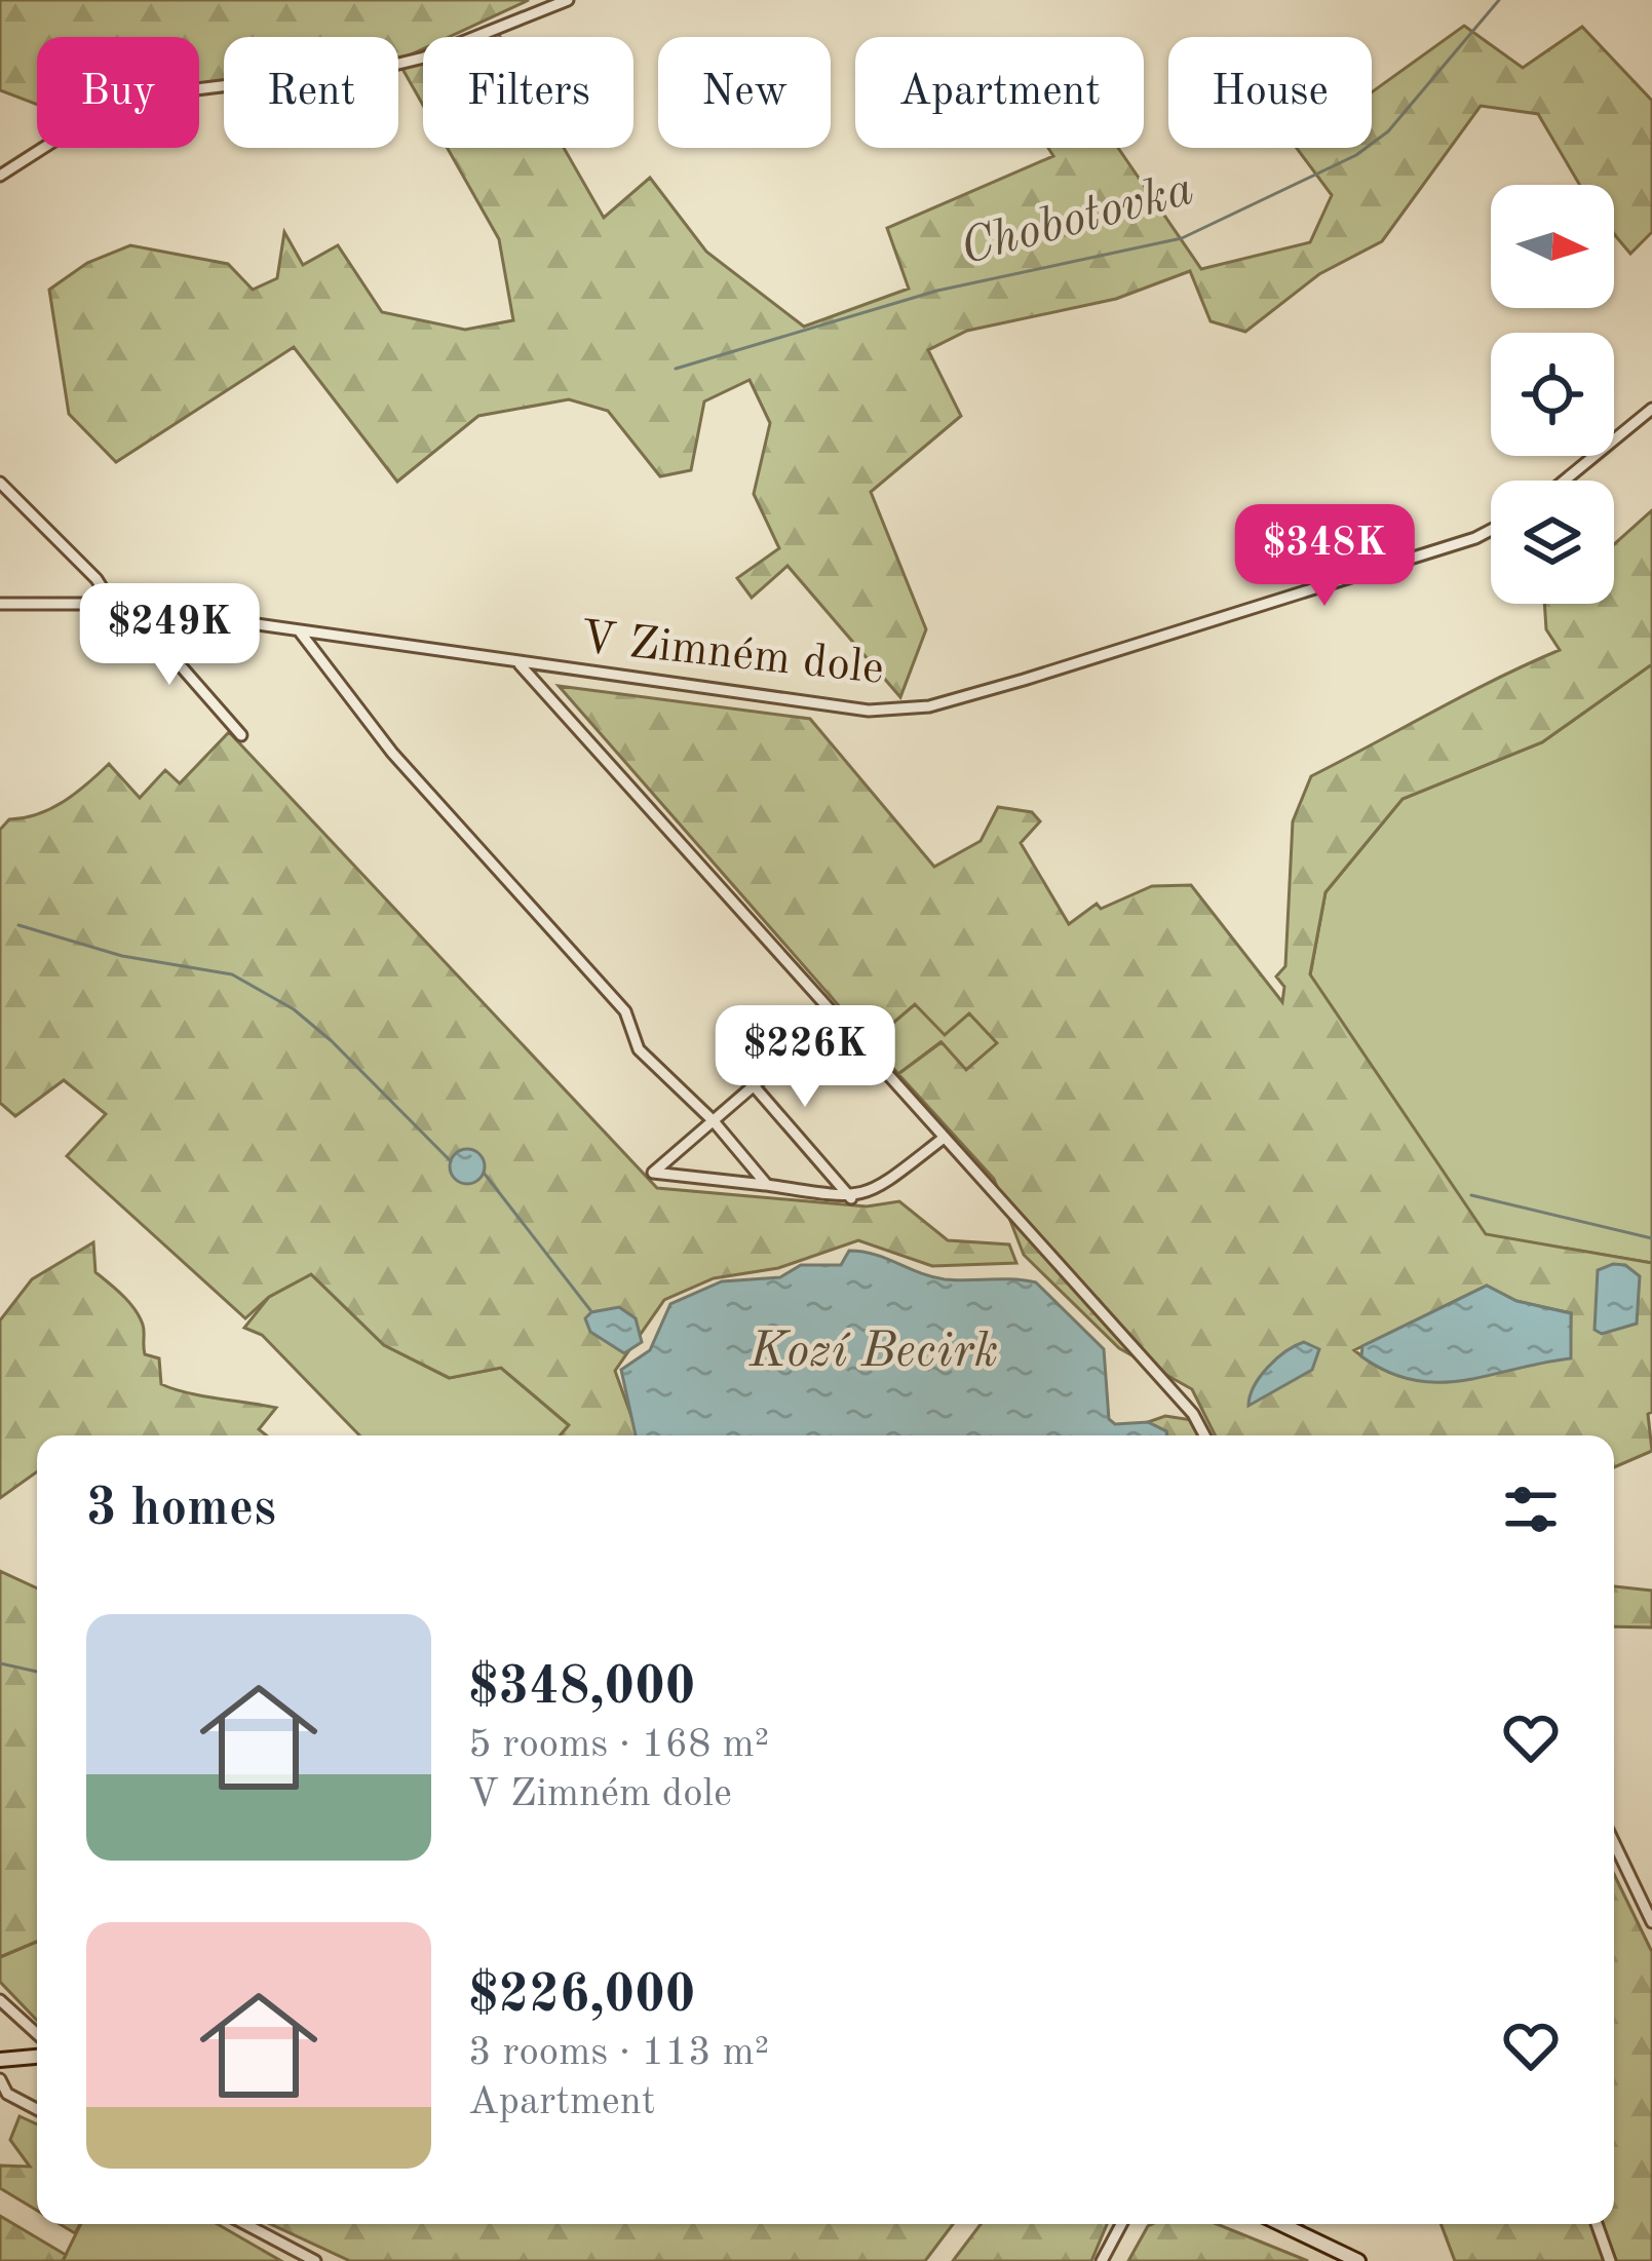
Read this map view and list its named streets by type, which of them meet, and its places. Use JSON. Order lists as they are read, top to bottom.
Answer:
{
  "streets": {
    "street": ["V Zimném dole"]
  },
  "water": ["Chobotovka", "Kozí Becirk"],
  "north": "right",
  "page": {
    "chip": [
      "Buy",
      "Rent",
      "Filters",
      "New",
      "Apartment",
      "House"
    ],
    "price": ["$348K", "$249K", "$226K"],
    "heading": "3 homes",
    "list": [
      {
        "name": "$348,000",
        "note": "5 rooms · 168 m² · V Zimném dole"
      },
      {
        "name": "$226,000",
        "note": "3 rooms · 113 m² · Apartment"
      }
    ]
  }
}
